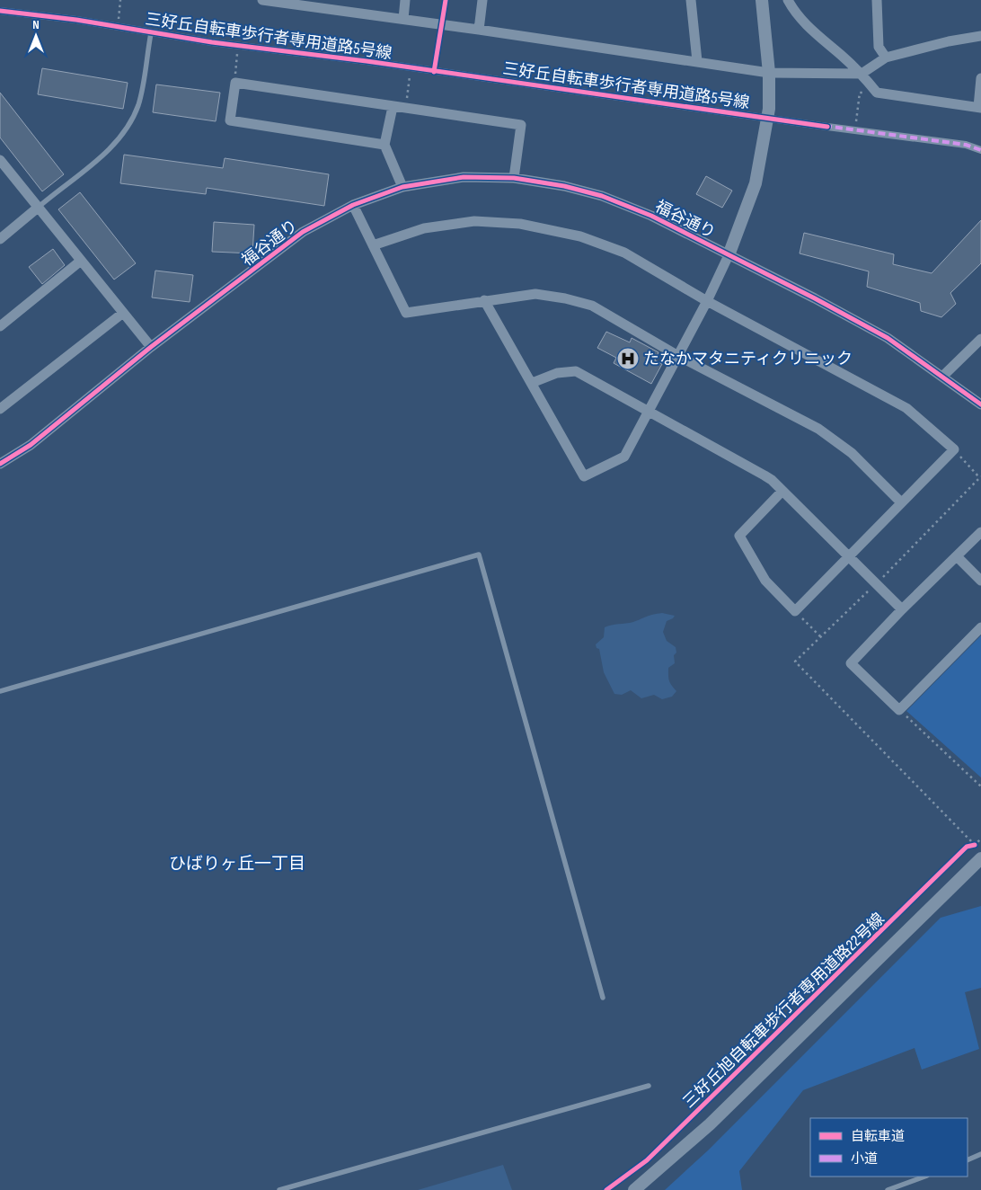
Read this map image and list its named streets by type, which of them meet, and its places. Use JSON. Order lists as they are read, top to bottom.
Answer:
{
  "streets": {
    "street": ["三好丘自転車歩行者専用道路5号線", "福谷通り"],
    "cycle path": ["三好丘旭自転車歩行者専用道路22号線"]
  },
  "districts": ["ひばりヶ丘一丁目"],
  "places": {
    "hospital": ["たなかマタニティクリニック"]
  },
  "legend": ["自転車道", "小道"],
  "north": "top"
}
